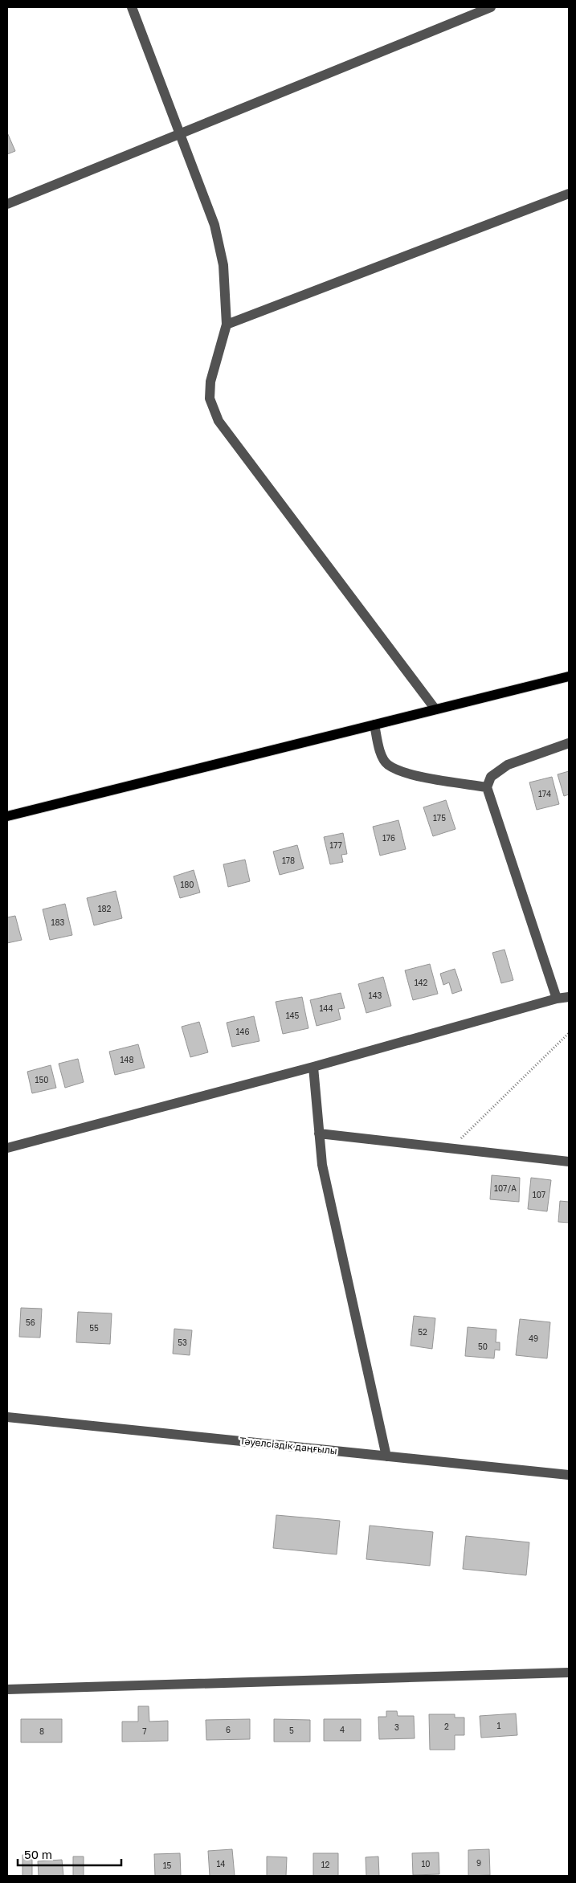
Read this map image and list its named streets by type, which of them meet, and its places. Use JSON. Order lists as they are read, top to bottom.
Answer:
{
  "streets": {
    "street": ["Тәуелсіздік даңғылы"]
  },
  "house_numbers": [
    "174",
    "175",
    "176",
    "177",
    "178",
    "180",
    "182",
    "183",
    "142",
    "143",
    "144",
    "145",
    "146",
    "148",
    "150",
    "107/А",
    "107",
    "56",
    "55",
    "52",
    "49",
    "53",
    "50",
    "1",
    "2",
    "3",
    "6",
    "4",
    "5",
    "8",
    "7",
    "9",
    "14",
    "10",
    "12",
    "15"
  ],
  "scale_bar": "50 m"
}
